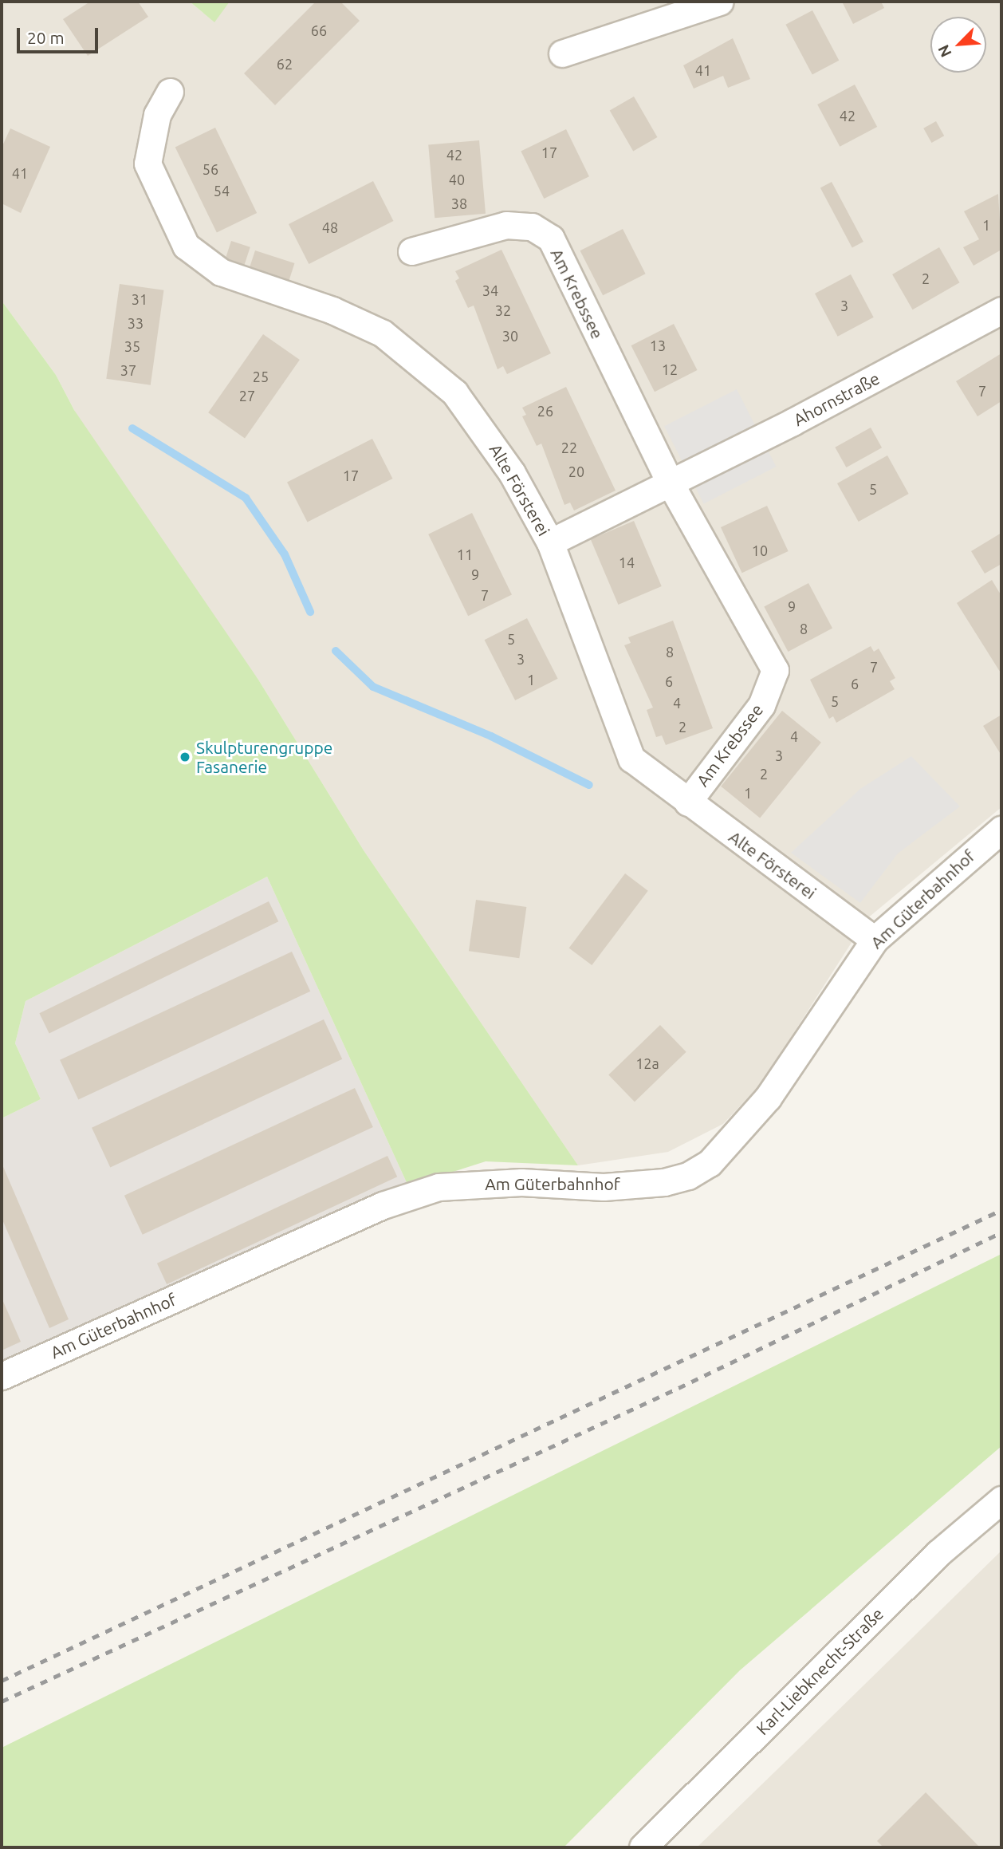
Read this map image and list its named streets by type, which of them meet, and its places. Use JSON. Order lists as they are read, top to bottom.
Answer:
{
  "streets": {
    "street": [
      "Am Krebssee",
      "Ahornstraße",
      "Alte Försterei",
      "Am Güterbahnhof",
      "Karl-Liebknecht-Straße"
    ]
  },
  "crossings": [
    ["Am Krebssee", "Ahornstraße"],
    ["Am Krebssee", "Alte Försterei"],
    ["Alte Försterei", "Am Güterbahnhof"]
  ],
  "places": ["Skulpturengruppe Fasanerie"],
  "house_numbers": [
    "66",
    "62",
    "41",
    "42",
    "17",
    "42",
    "56",
    "41",
    "40",
    "54",
    "38",
    "1",
    "48",
    "2",
    "34",
    "31",
    "3",
    "32",
    "33",
    "30",
    "13",
    "35",
    "12",
    "37",
    "25",
    "7",
    "27",
    "26",
    "22",
    "20",
    "17",
    "5",
    "10",
    "11",
    "14",
    "9",
    "7",
    "9",
    "8",
    "5",
    "8",
    "3",
    "7",
    "1",
    "6",
    "6",
    "5",
    "4",
    "2",
    "4",
    "3",
    "2",
    "1",
    "12a"
  ],
  "scale_bar": "20 m",
  "north": "bottom left"
}
